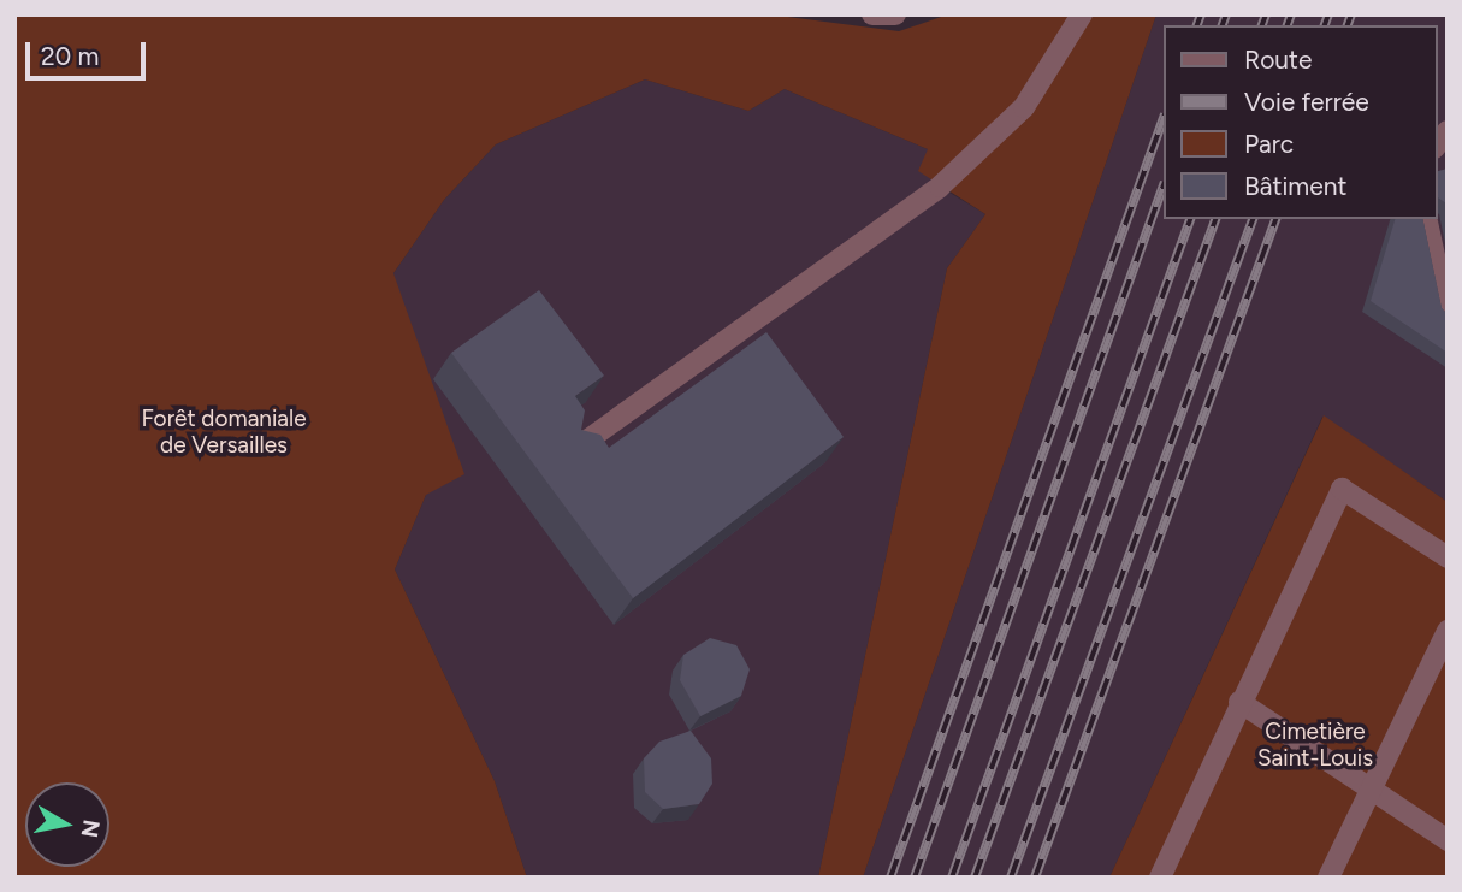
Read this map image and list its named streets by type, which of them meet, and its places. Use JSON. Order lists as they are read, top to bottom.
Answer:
{
  "parks": ["Forêt domaniale de Versailles", "Cimetière Saint-Louis"],
  "legend": [
    "Route",
    "Voie ferrée",
    "Parc",
    "Bâtiment"
  ],
  "scale_bar": "20 m",
  "north": "right"
}
